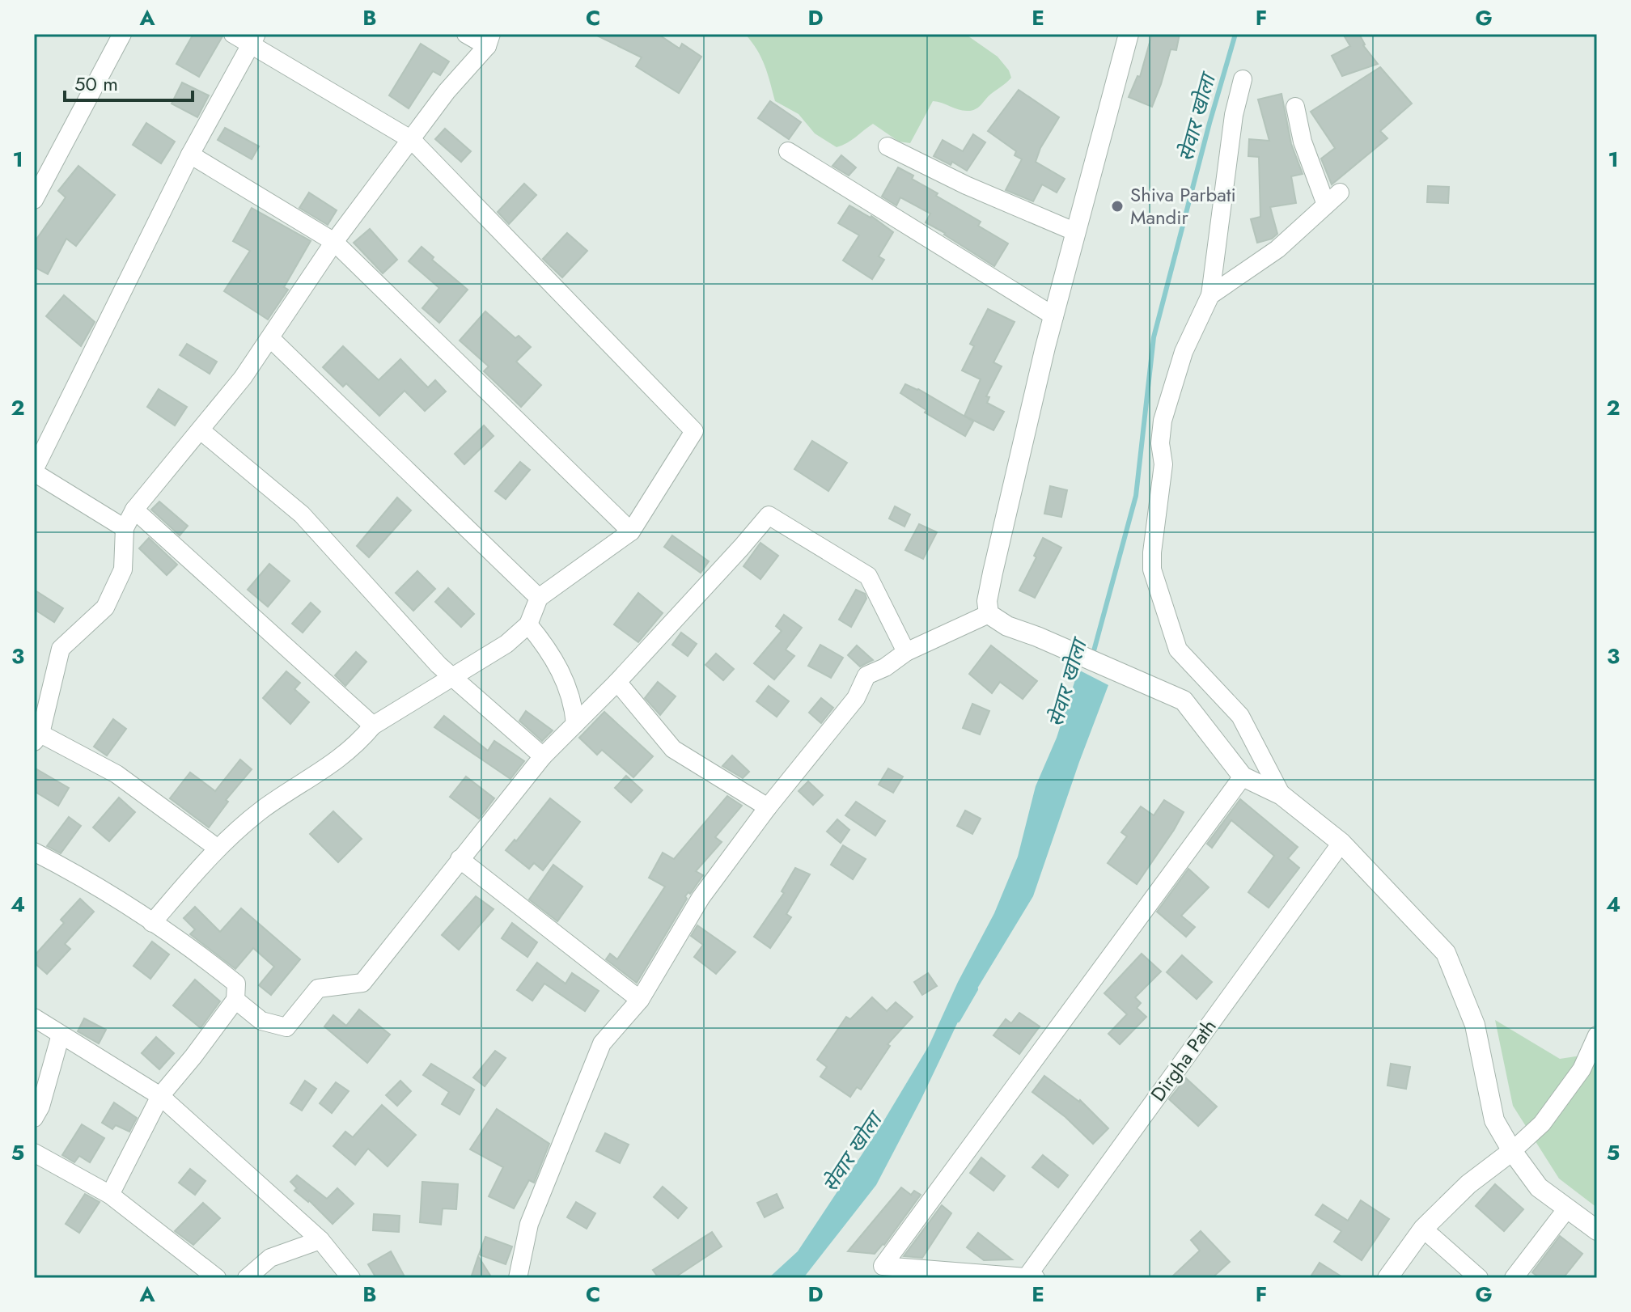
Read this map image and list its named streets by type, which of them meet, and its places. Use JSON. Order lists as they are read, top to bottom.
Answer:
{
  "streets": {
    "street": ["Dirgha Path"]
  },
  "water": ["सेवार खोला"],
  "places": ["Shiva Parbati Mandir"],
  "scale_bar": "50 m",
  "grid": {
    "columns": [
      "A",
      "B",
      "C",
      "D",
      "E",
      "F",
      "G"
    ],
    "rows": [
      "1",
      "2",
      "3",
      "4",
      "5"
    ]
  }
}
